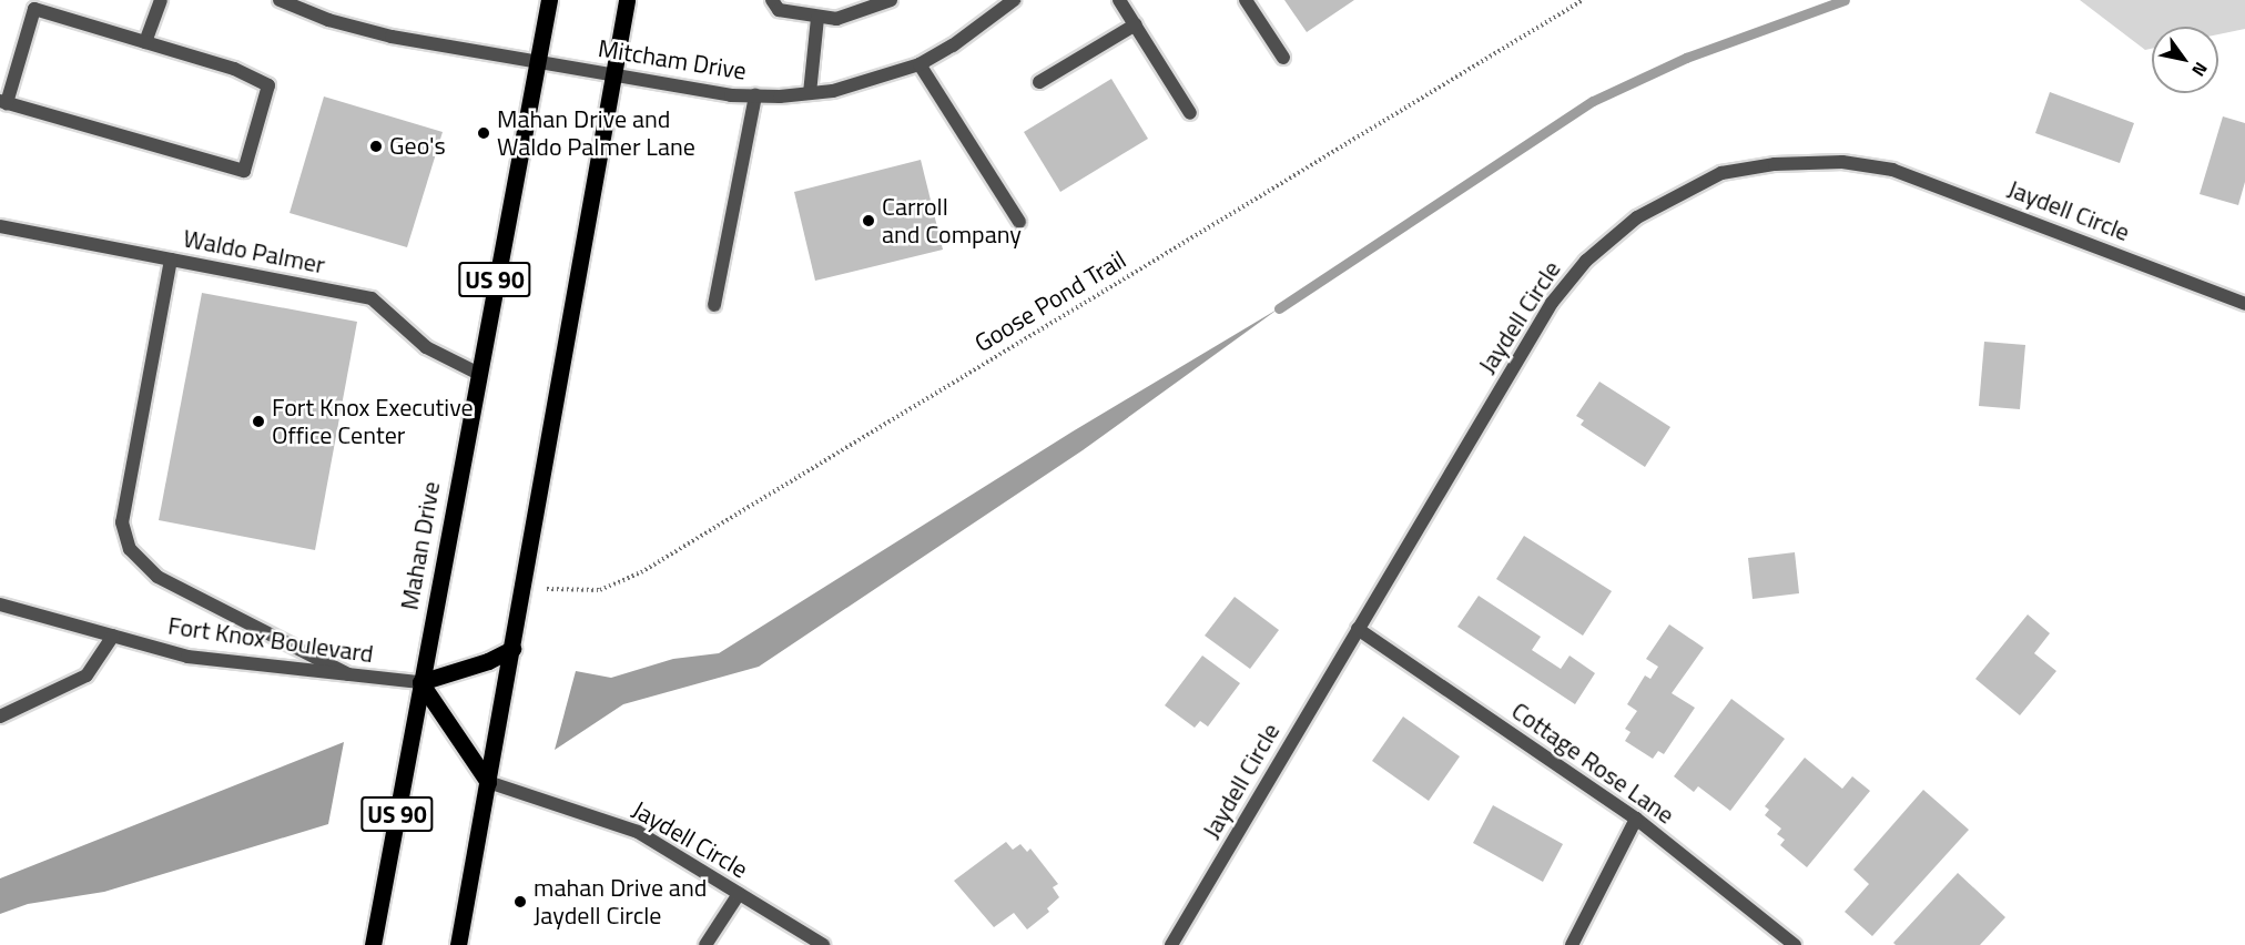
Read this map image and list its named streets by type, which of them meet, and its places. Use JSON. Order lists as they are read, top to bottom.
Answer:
{
  "streets": {
    "main road": ["US 90", "Mahan Drive"],
    "street": [
      "Mitcham Drive",
      "Jaydell Circle",
      "Waldo Palmer",
      "Fort Knox Boulevard",
      "Cottage Rose Lane"
    ],
    "path": ["Goose Pond Trail"]
  },
  "crossings": [
    ["Mitcham Drive", "Mahan Drive"],
    ["Jaydell Circle", "Cottage Rose Lane"],
    ["Waldo Palmer", "Mahan Drive"],
    ["Mahan Drive", "Fort Knox Boulevard"]
  ],
  "places": [
    "Mahan Drive and Waldo Palmer Lane",
    "Geo's",
    "Carroll and Company",
    "Fort Knox Executive Office Center",
    "mahan Drive and Jaydell Circle"
  ],
  "north": "bottom right"
}
